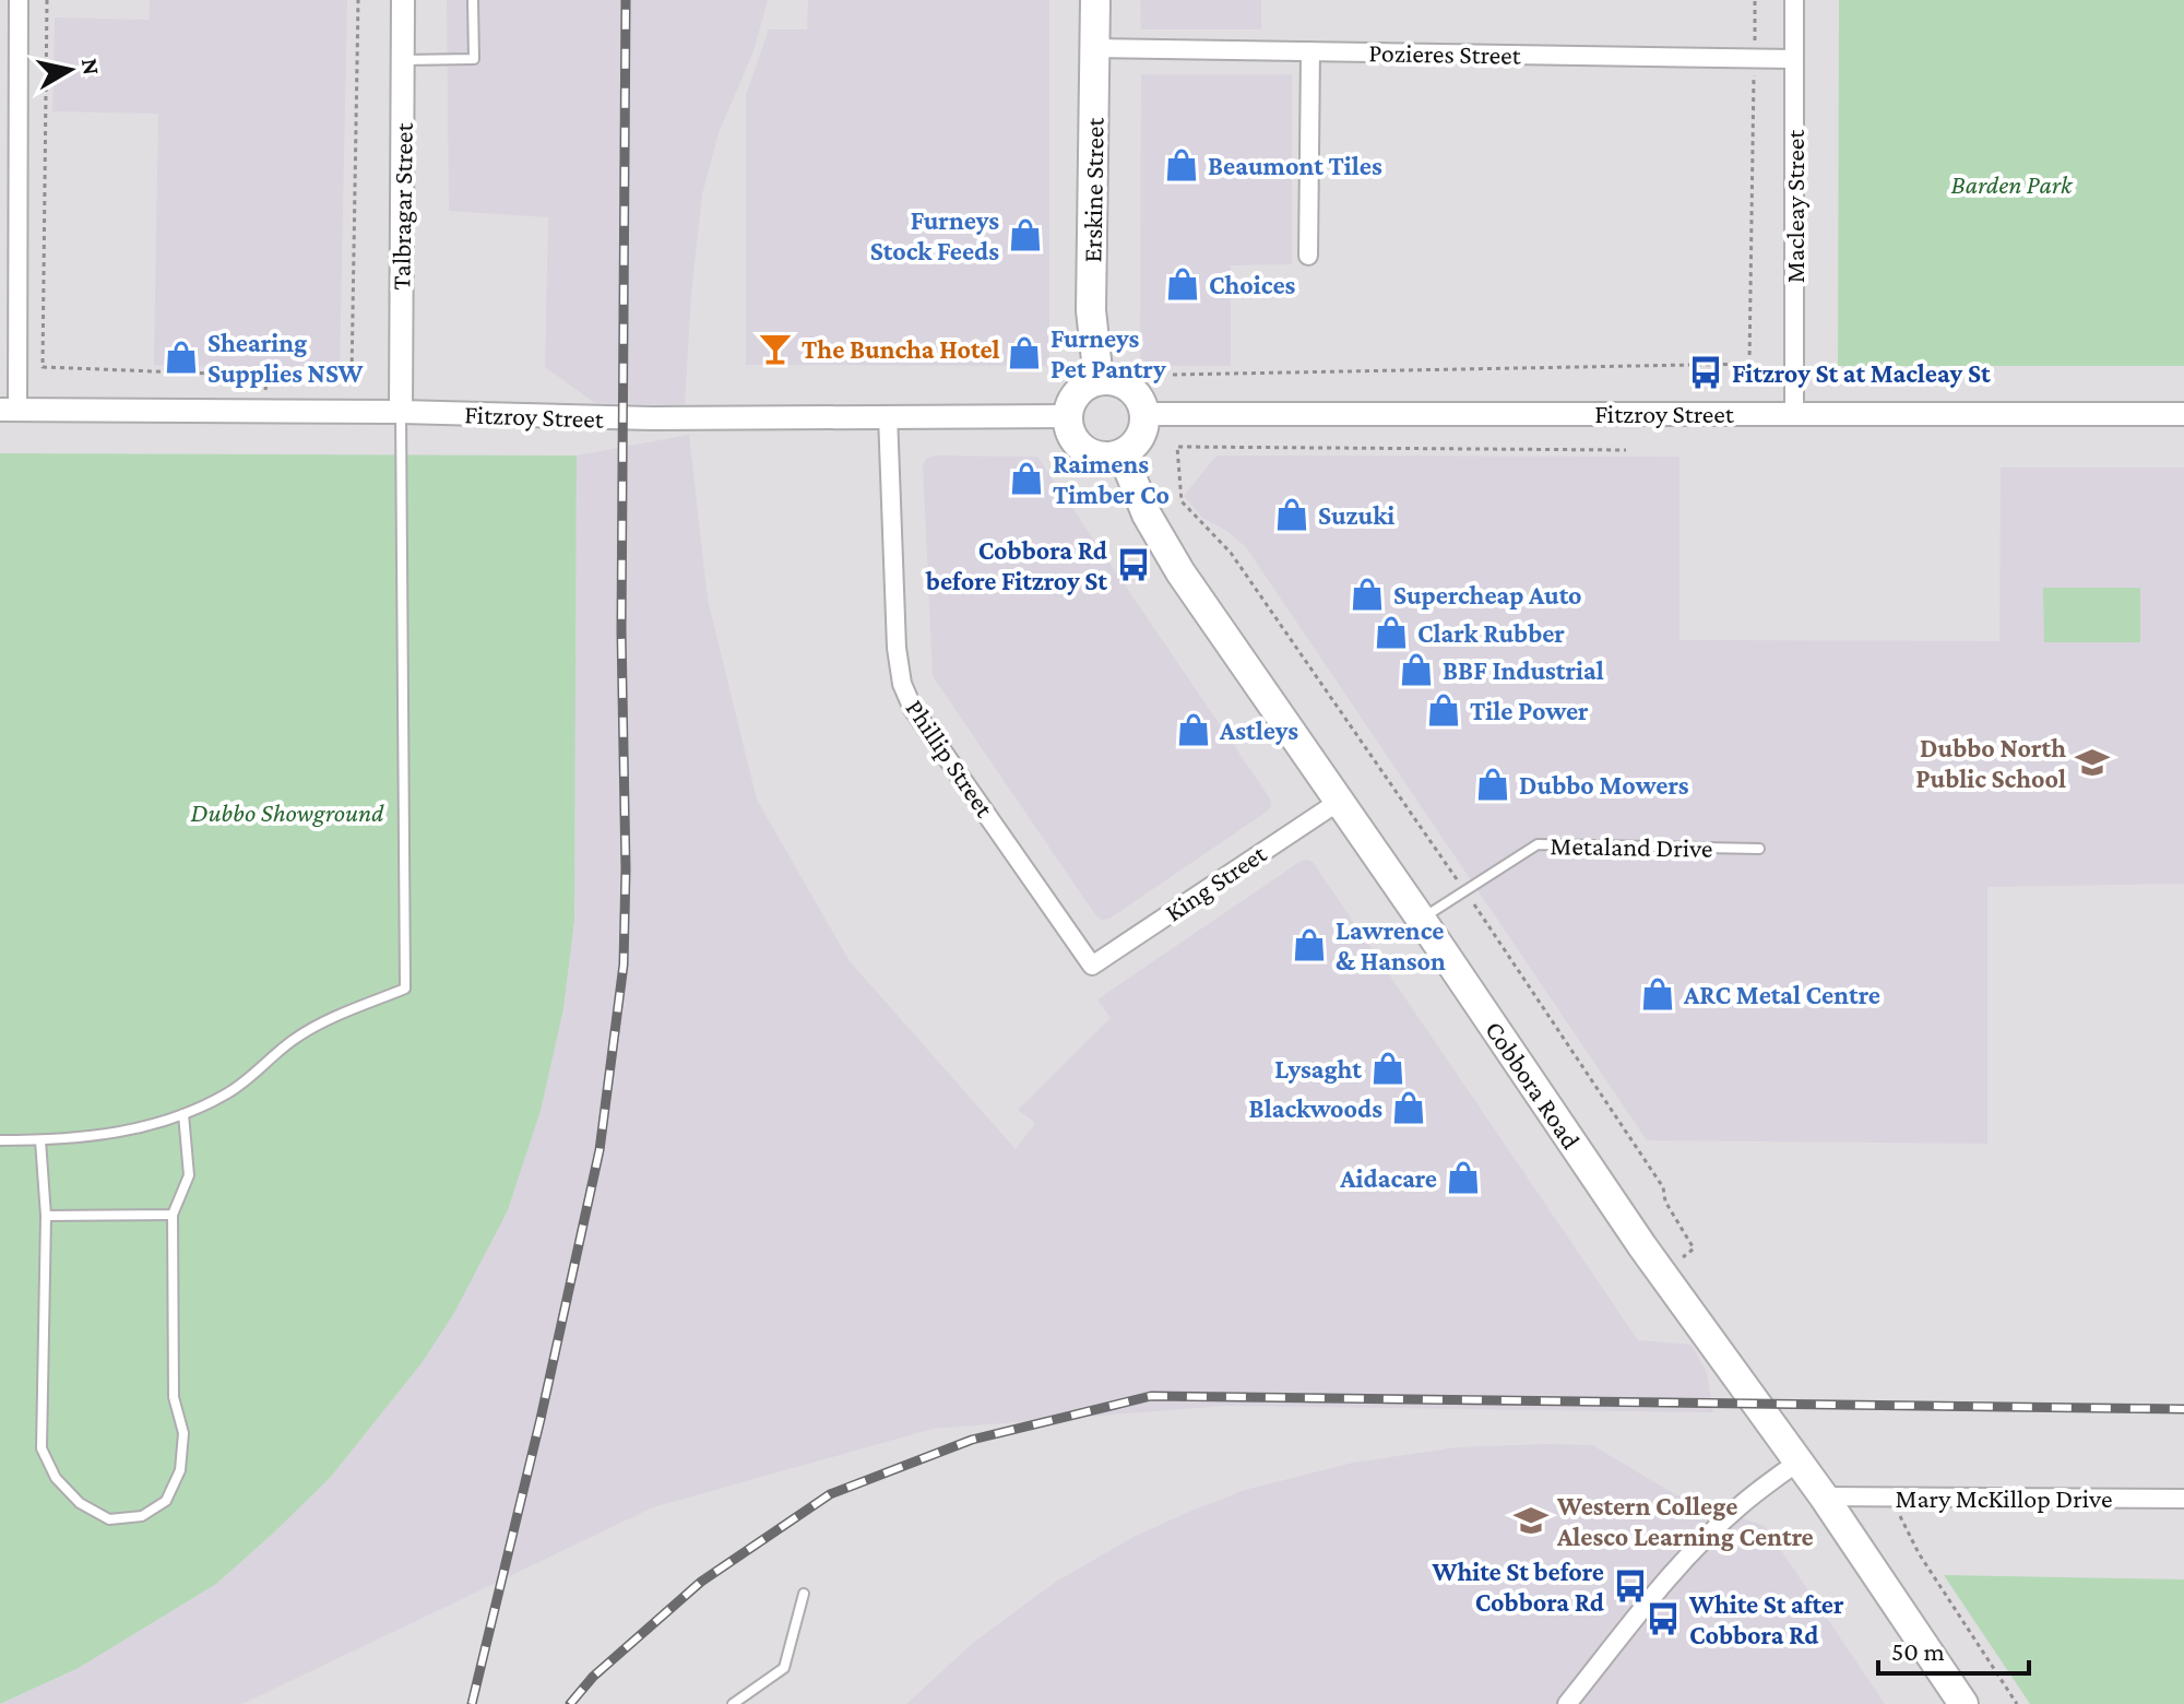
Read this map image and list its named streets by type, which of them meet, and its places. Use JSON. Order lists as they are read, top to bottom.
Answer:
{
  "streets": {
    "main road": ["Erskine Street", "Cobbora Road"],
    "street": [
      "Pozieres Street",
      "Talbragar Street",
      "Macleay Street",
      "Fitzroy Street",
      "Phillip Street",
      "King Street",
      "Mary McKillop Drive"
    ],
    "lane": ["Metaland Drive"]
  },
  "crossings": [
    ["Pozieres Street", "Erskine Street"],
    ["Pozieres Street", "Macleay Street"],
    ["Erskine Street", "Fitzroy Street"],
    ["Erskine Street", "Cobbora Road"],
    ["Talbragar Street", "Fitzroy Street"],
    ["Macleay Street", "Fitzroy Street"],
    ["Fitzroy Street", "Phillip Street"],
    ["Fitzroy Street", "Cobbora Road"],
    ["Phillip Street", "King Street"],
    ["Metaland Drive", "Cobbora Road"],
    ["King Street", "Cobbora Road"],
    ["Cobbora Road", "Mary McKillop Drive"]
  ],
  "parks": ["Barden Park", "Dubbo Showground"],
  "places": {
    "shop": [
      "Beaumont Tiles",
      "Furneys Stock Feeds",
      "Choices",
      "Furneys Pet Pantry",
      "Shearing Supplies NSW",
      "Raimens Timber Co",
      "Suzuki",
      "Supercheap Auto",
      "Clark Rubber",
      "BBF Industrial",
      "Tile Power",
      "Astleys",
      "Dubbo Mowers",
      "Lawrence & Hanson",
      "ARC Metal Centre",
      "Lysaght",
      "Blackwoods",
      "Aidacare"
    ],
    "bar": ["The Buncha Hotel"],
    "bus stop": [
      "Fitzroy St at Macleay St",
      "Cobbora Rd before Fitzroy St",
      "White St before Cobbora Rd",
      "White St after Cobbora Rd"
    ],
    "school or university": ["Dubbo North Public School", "Western College Alesco Learning Centre"]
  },
  "scale_bar": "50 m",
  "north": "right"
}
